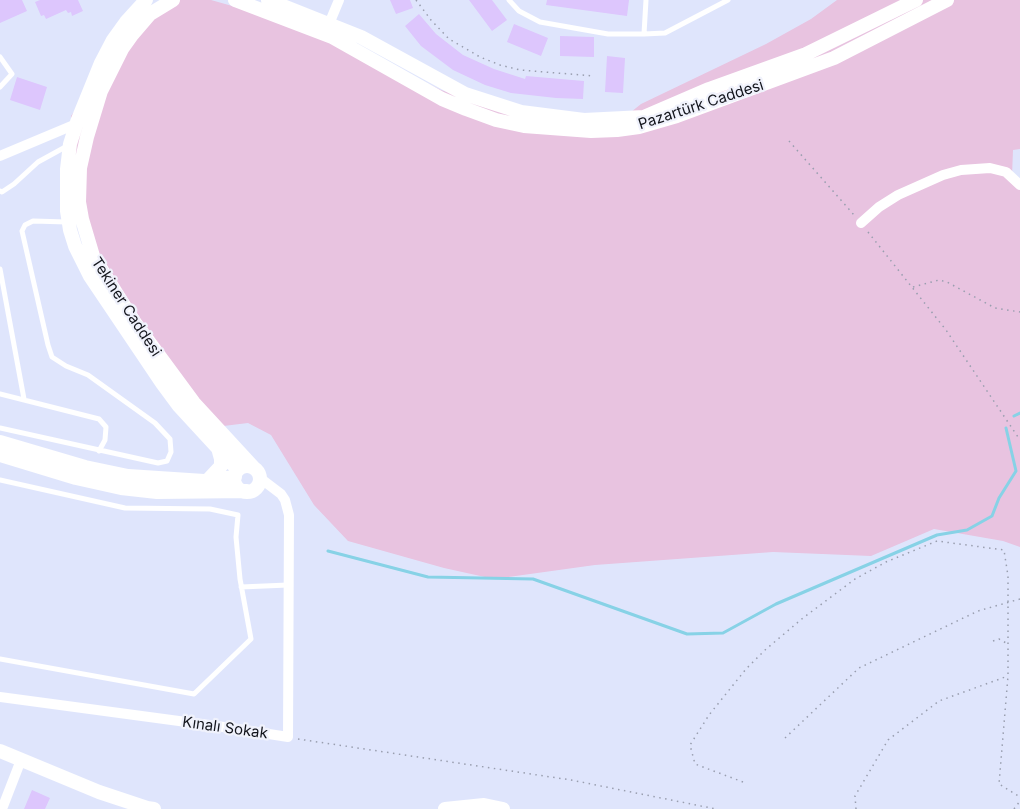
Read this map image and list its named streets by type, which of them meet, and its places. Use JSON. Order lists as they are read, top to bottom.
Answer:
{
  "streets": {
    "street": ["Pazartürk Caddesi", "Tekiner Caddesi", "Kınalı Sokak"]
  },
  "crossings": [
    ["Tekiner Caddesi", "Kınalı Sokak"]
  ]
}
